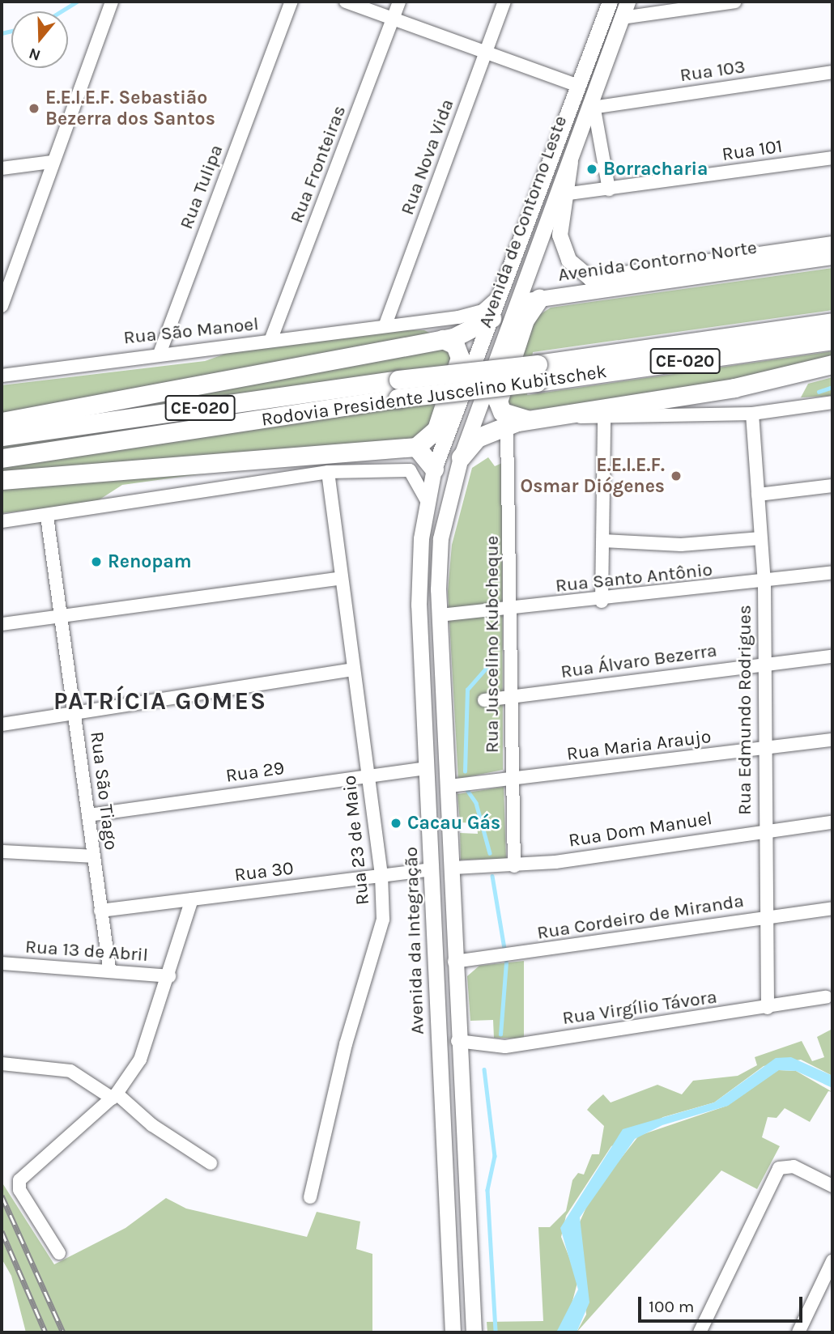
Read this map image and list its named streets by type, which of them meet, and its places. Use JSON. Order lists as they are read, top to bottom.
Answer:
{
  "streets": {
    "highway": ["CE-020", "Rodovia Presidente Juscelino Kubitschek"],
    "main road": ["Avenida de Contorno Leste", "Avenida Contorno Norte", "Avenida da Integração"],
    "street": [
      "Rua 103",
      "Rua 101",
      "Rua Nova Vida",
      "Rua Fronteiras",
      "Rua Tulipa",
      "Rua São Manoel",
      "Rua Santo Antônio",
      "Rua Juscelino Kubcheque",
      "Rua Álvaro Bezerra",
      "Rua Edmundo Rodrigues",
      "Rua Maria Araujo",
      "Rua 29",
      "Rua São Tiago",
      "Rua Dom Manuel",
      "Rua 23 de Maio",
      "Rua 30",
      "Rua Cordeiro de Miranda",
      "Rua 13 de Abril",
      "Rua Virgílio Távora"
    ]
  },
  "crossings": [
    ["Rua 103", "Avenida de Contorno Leste"],
    ["Rua Nova Vida", "Rua São Manoel"],
    ["Rua Fronteiras", "Rua São Manoel"],
    ["Rua Tulipa", "Rua São Manoel"],
    ["Avenida de Contorno Leste", "Avenida Contorno Norte"],
    ["Avenida de Contorno Leste", "Rua São Manoel"],
    ["Avenida de Contorno Leste", "Avenida da Integração"],
    ["Rua Santo Antônio", "Rua Juscelino Kubcheque"],
    ["Rua Santo Antônio", "Rua Edmundo Rodrigues"],
    ["Rua Juscelino Kubcheque", "Rua Álvaro Bezerra"],
    ["Rua Juscelino Kubcheque", "Rua Maria Araujo"],
    ["Rua Juscelino Kubcheque", "Rua Dom Manuel"],
    ["Rua Álvaro Bezerra", "Rua Edmundo Rodrigues"],
    ["Rua Edmundo Rodrigues", "Rua Maria Araujo"],
    ["Rua Edmundo Rodrigues", "Rua Dom Manuel"],
    ["Rua Edmundo Rodrigues", "Rua Cordeiro de Miranda"],
    ["Rua Edmundo Rodrigues", "Rua Virgílio Távora"],
    ["Rua 29", "Rua São Tiago"],
    ["Rua 29", "Rua 23 de Maio"],
    ["Rua 29", "Avenida da Integração"],
    ["Rua São Tiago", "Rua 30"],
    ["Rua São Tiago", "Rua 13 de Abril"],
    ["Rua 23 de Maio", "Rua 30"],
    ["Rua 30", "Avenida da Integração"]
  ],
  "districts": ["PATRÍCIA GOMES"],
  "places": [
    "E.E.I.E.F. Sebastião Bezerra dos Santos",
    "Borracharia",
    "E.E.I.E.F. Osmar Diógenes",
    "Renopam",
    "Cacau Gás"
  ],
  "scale_bar": "100 m",
  "north": "bottom"
}
